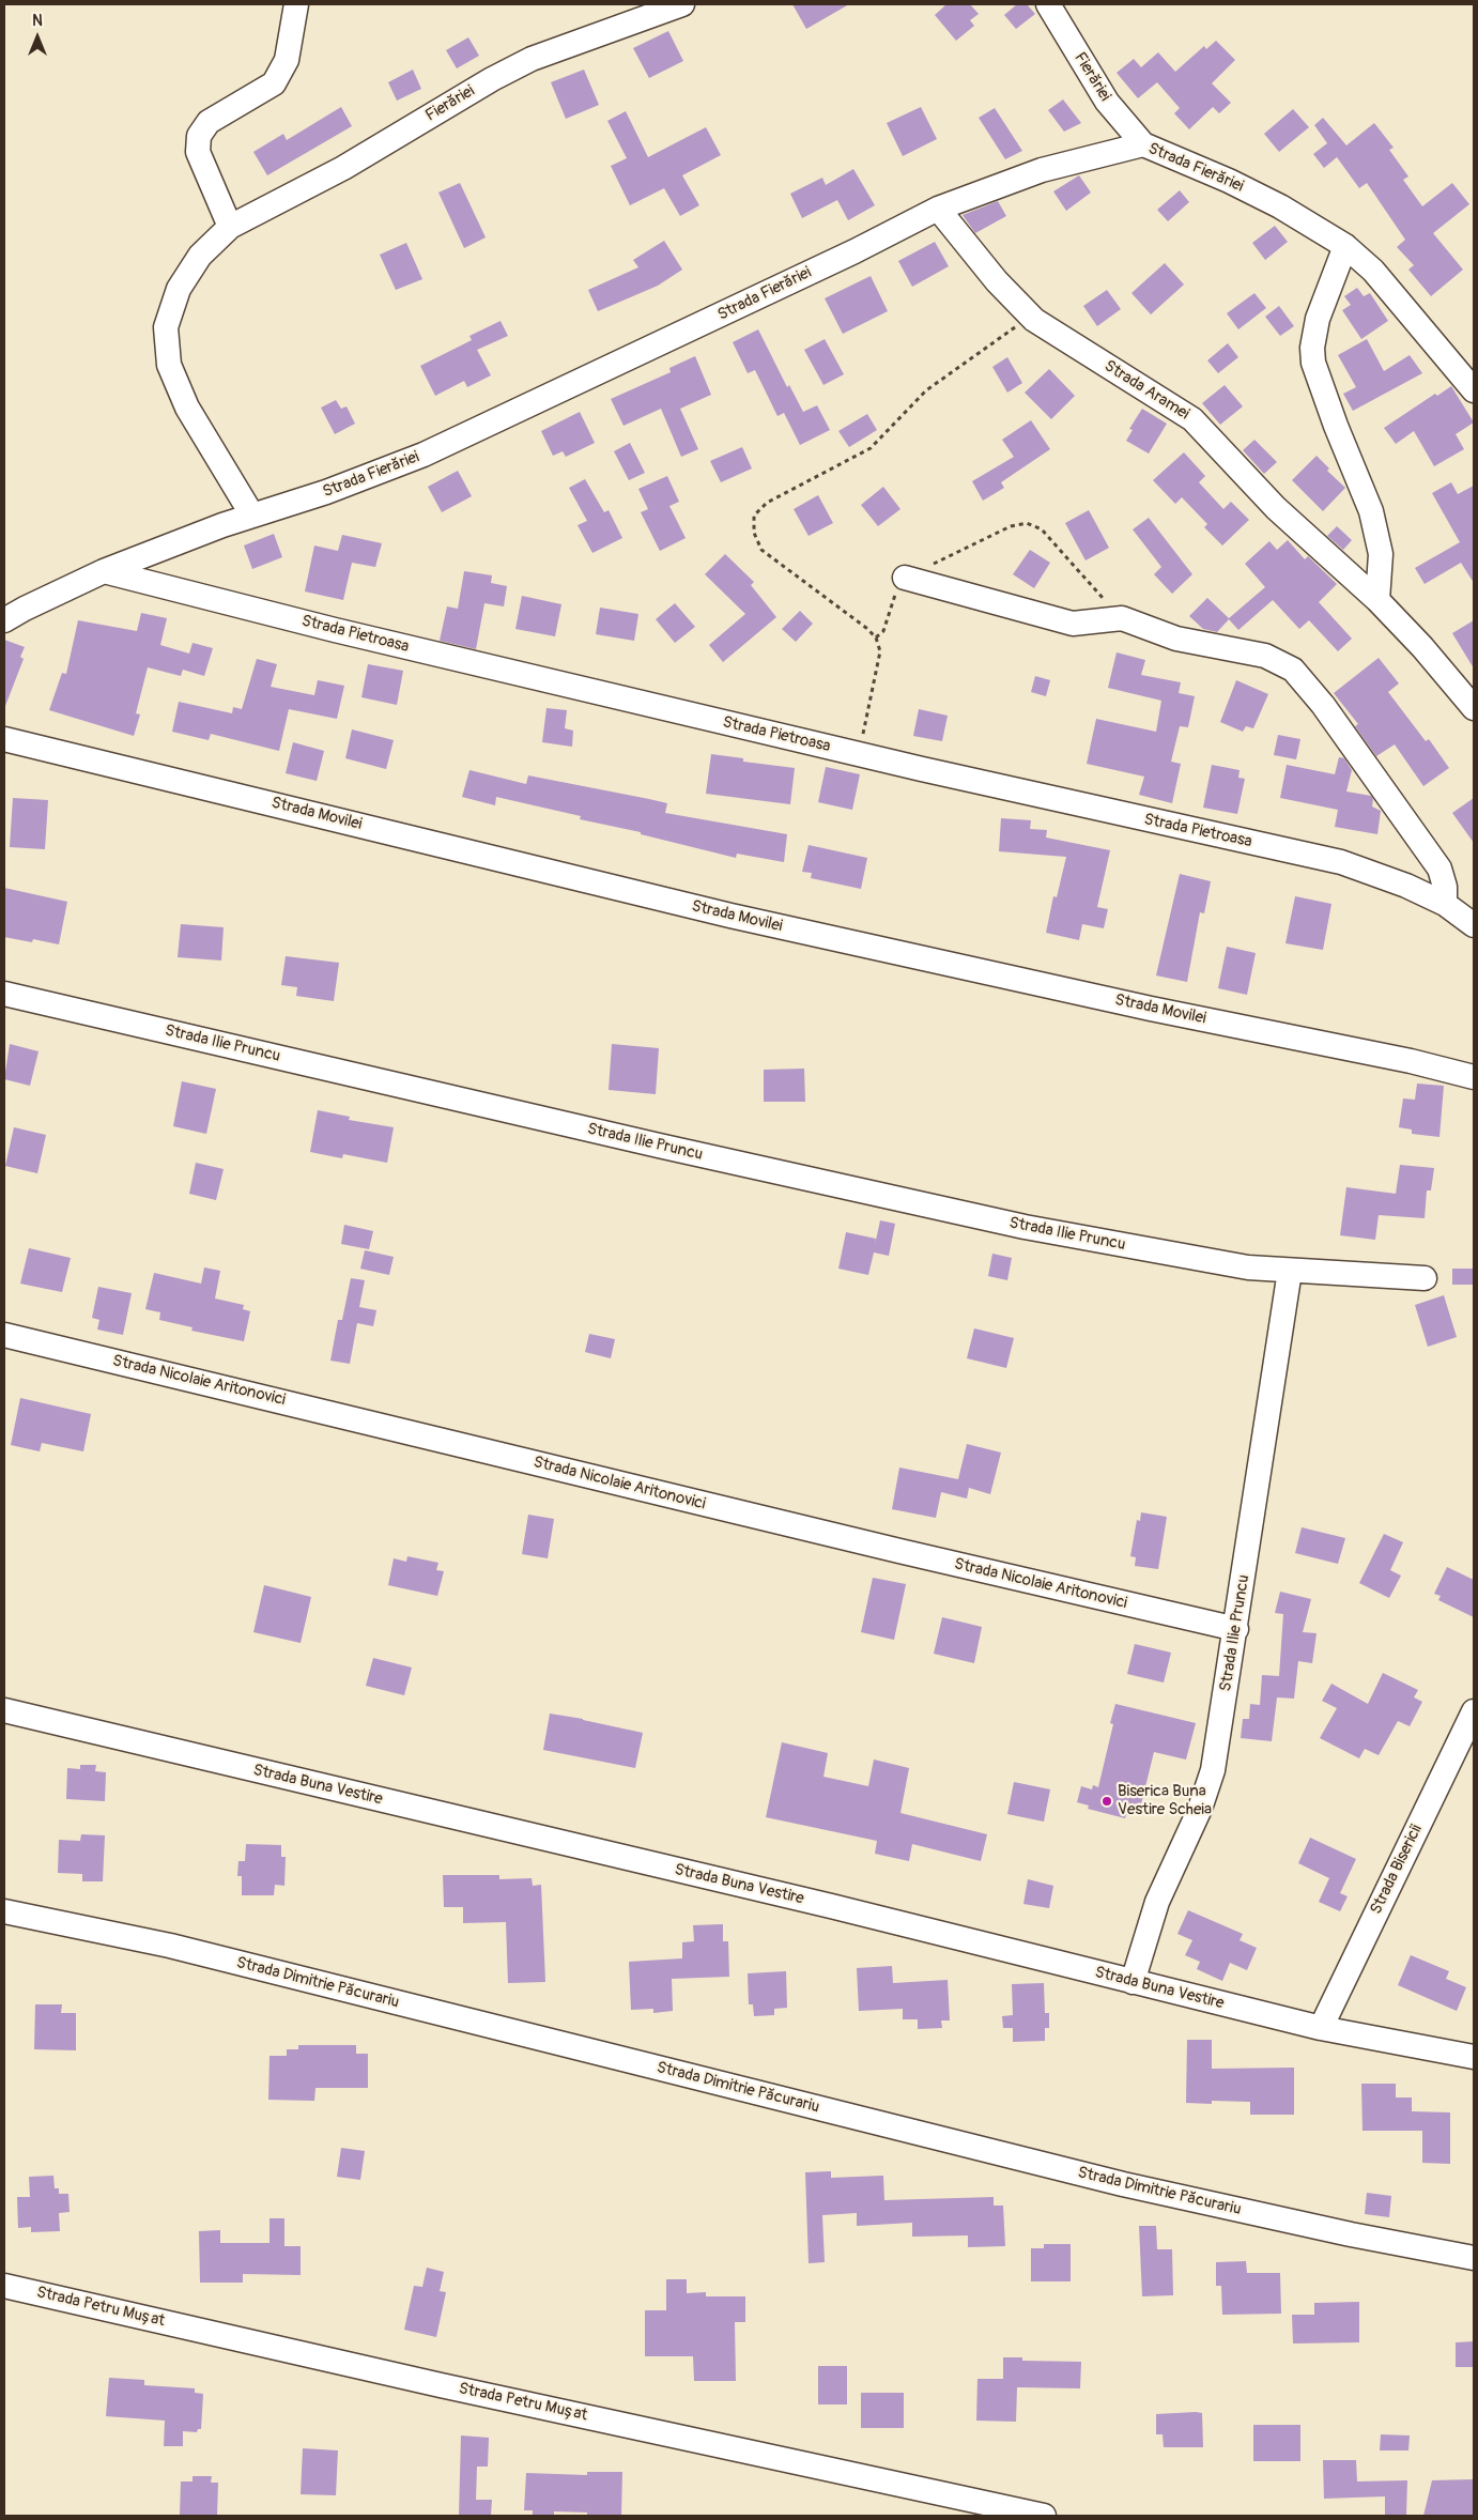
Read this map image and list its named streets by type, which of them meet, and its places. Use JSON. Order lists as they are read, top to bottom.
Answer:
{
  "streets": {
    "street": [
      "Fierăriei",
      "Strada Fierăriei",
      "Strada Aramei",
      "Strada Pietroasa",
      "Strada Movilei",
      "Strada Ilie Pruncu",
      "Strada Nicolaie Aritonovici",
      "Strada Buna Vestire",
      "Strada Bisericii",
      "Strada Dimitrie Păcurariu",
      "Strada Petru Mușat"
    ]
  },
  "crossings": [
    ["Fierăriei", "Strada Fierăriei"],
    ["Strada Fierăriei", "Strada Aramei"],
    ["Strada Fierăriei", "Strada Pietroasa"],
    ["Strada Ilie Pruncu", "Strada Nicolaie Aritonovici"],
    ["Strada Ilie Pruncu", "Strada Buna Vestire"],
    ["Strada Buna Vestire", "Strada Bisericii"]
  ],
  "places": ["Biserica Buna Vestire Scheia"],
  "north": "top"
}
